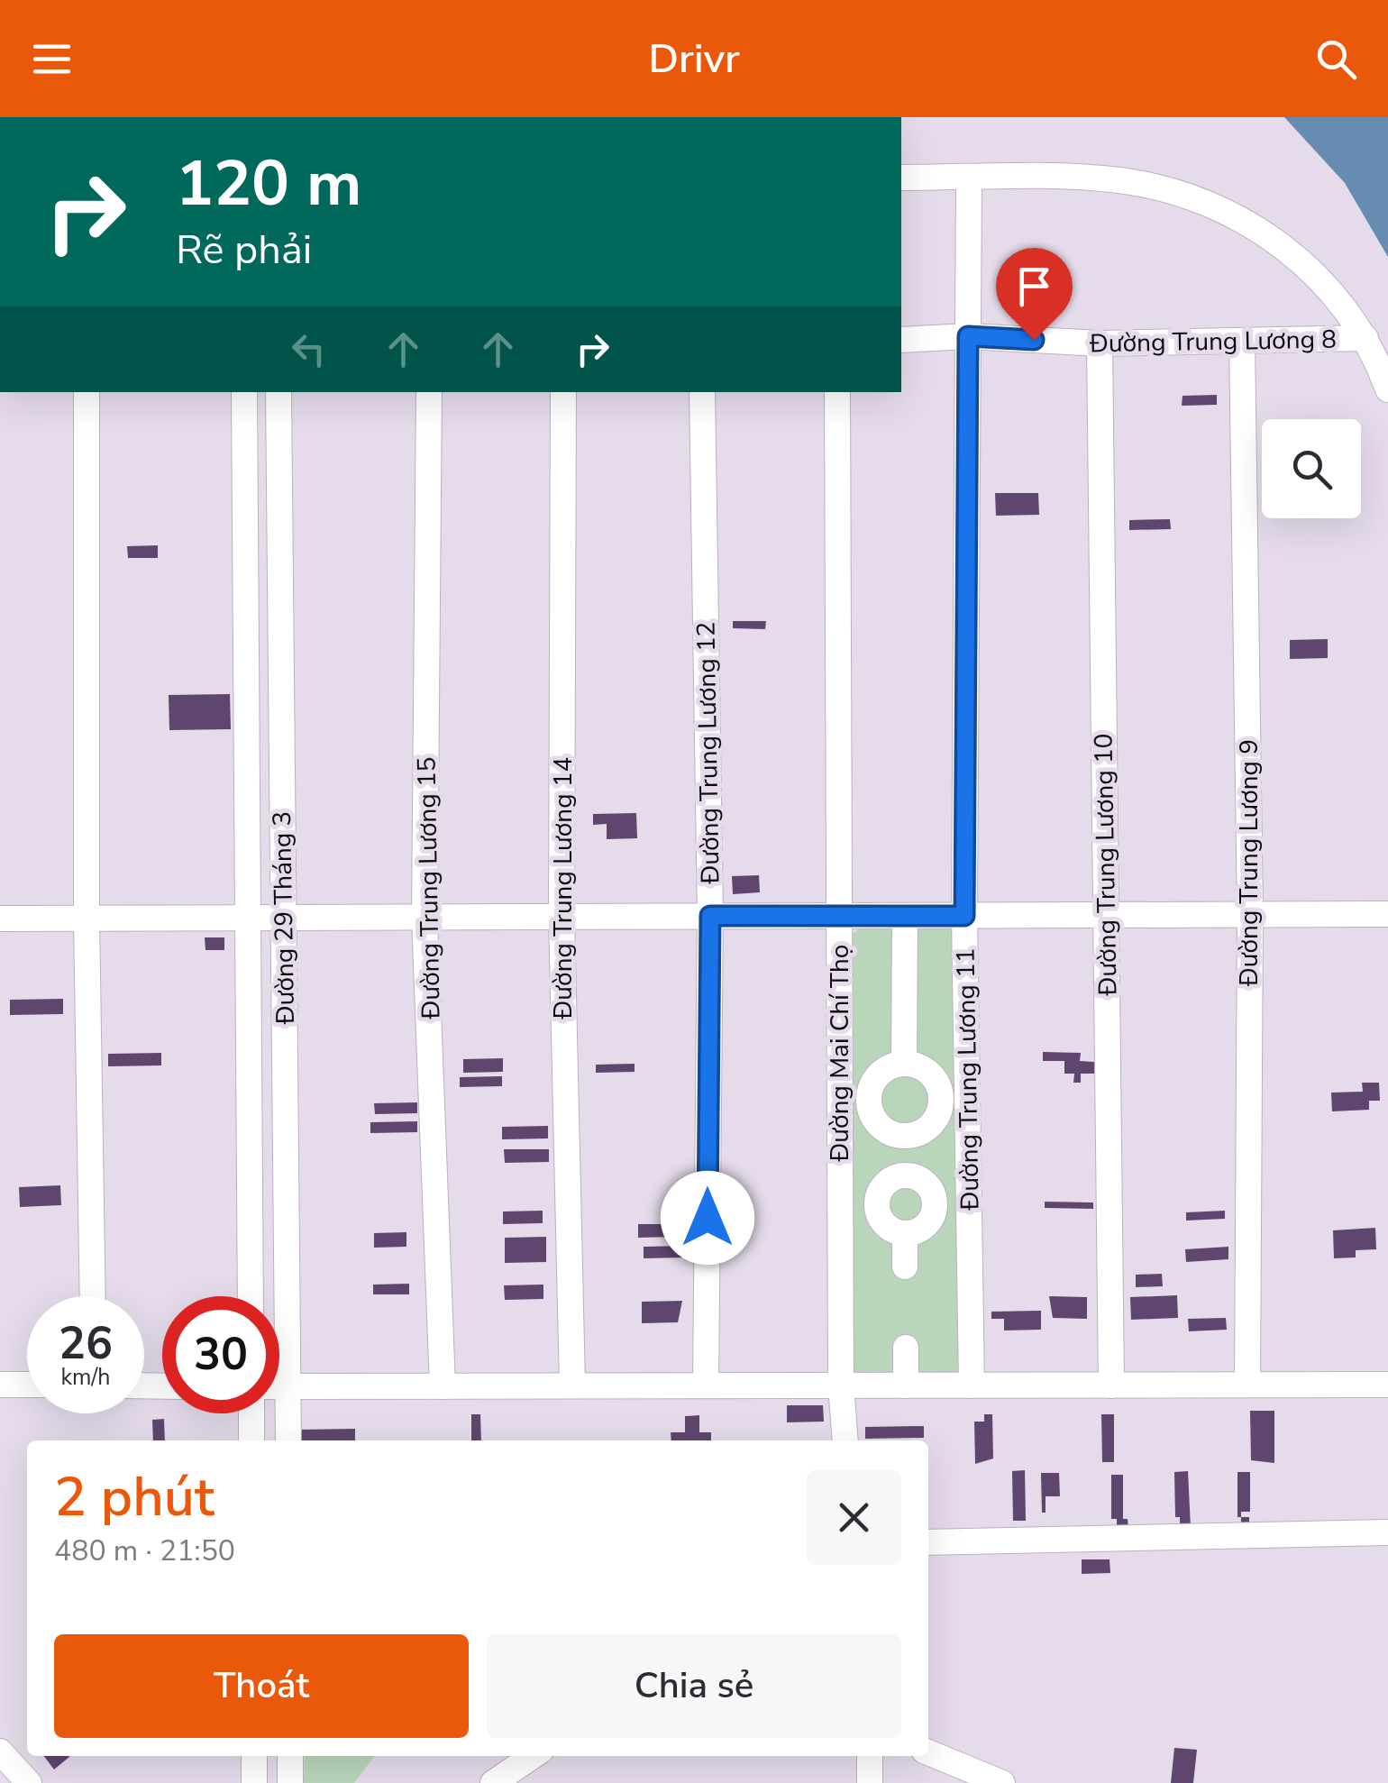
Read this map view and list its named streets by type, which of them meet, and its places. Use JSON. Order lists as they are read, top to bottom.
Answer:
{
  "streets": {
    "street": [
      "Đường Trung Lương 8",
      "Đường Trung Lương 12",
      "Đường Trung Lương 9",
      "Đường Trung Lương 10",
      "Đường Trung Lương 15",
      "Đường Trung Lương 14",
      "Đường 29 Tháng 3",
      "Đường Mai Chí Thọ",
      "Đường Trung Lương 11"
    ]
  },
  "crossings": [
    ["Đường Trung Lương 8", "Đường Trung Lương 9"],
    ["Đường Trung Lương 8", "Đường Trung Lương 10"],
    ["Đường Trung Lương 8", "Đường Trung Lương 11"]
  ],
  "page": {
    "header": "Drivr",
    "turn": ["120 m", "Rẽ phải"],
    "speed": "26 km/h",
    "limit": "30",
    "heading": ["2 phút", "480 m · 21:50"],
    "buttons": ["Thoát", "Chia sẻ"]
  }
}
